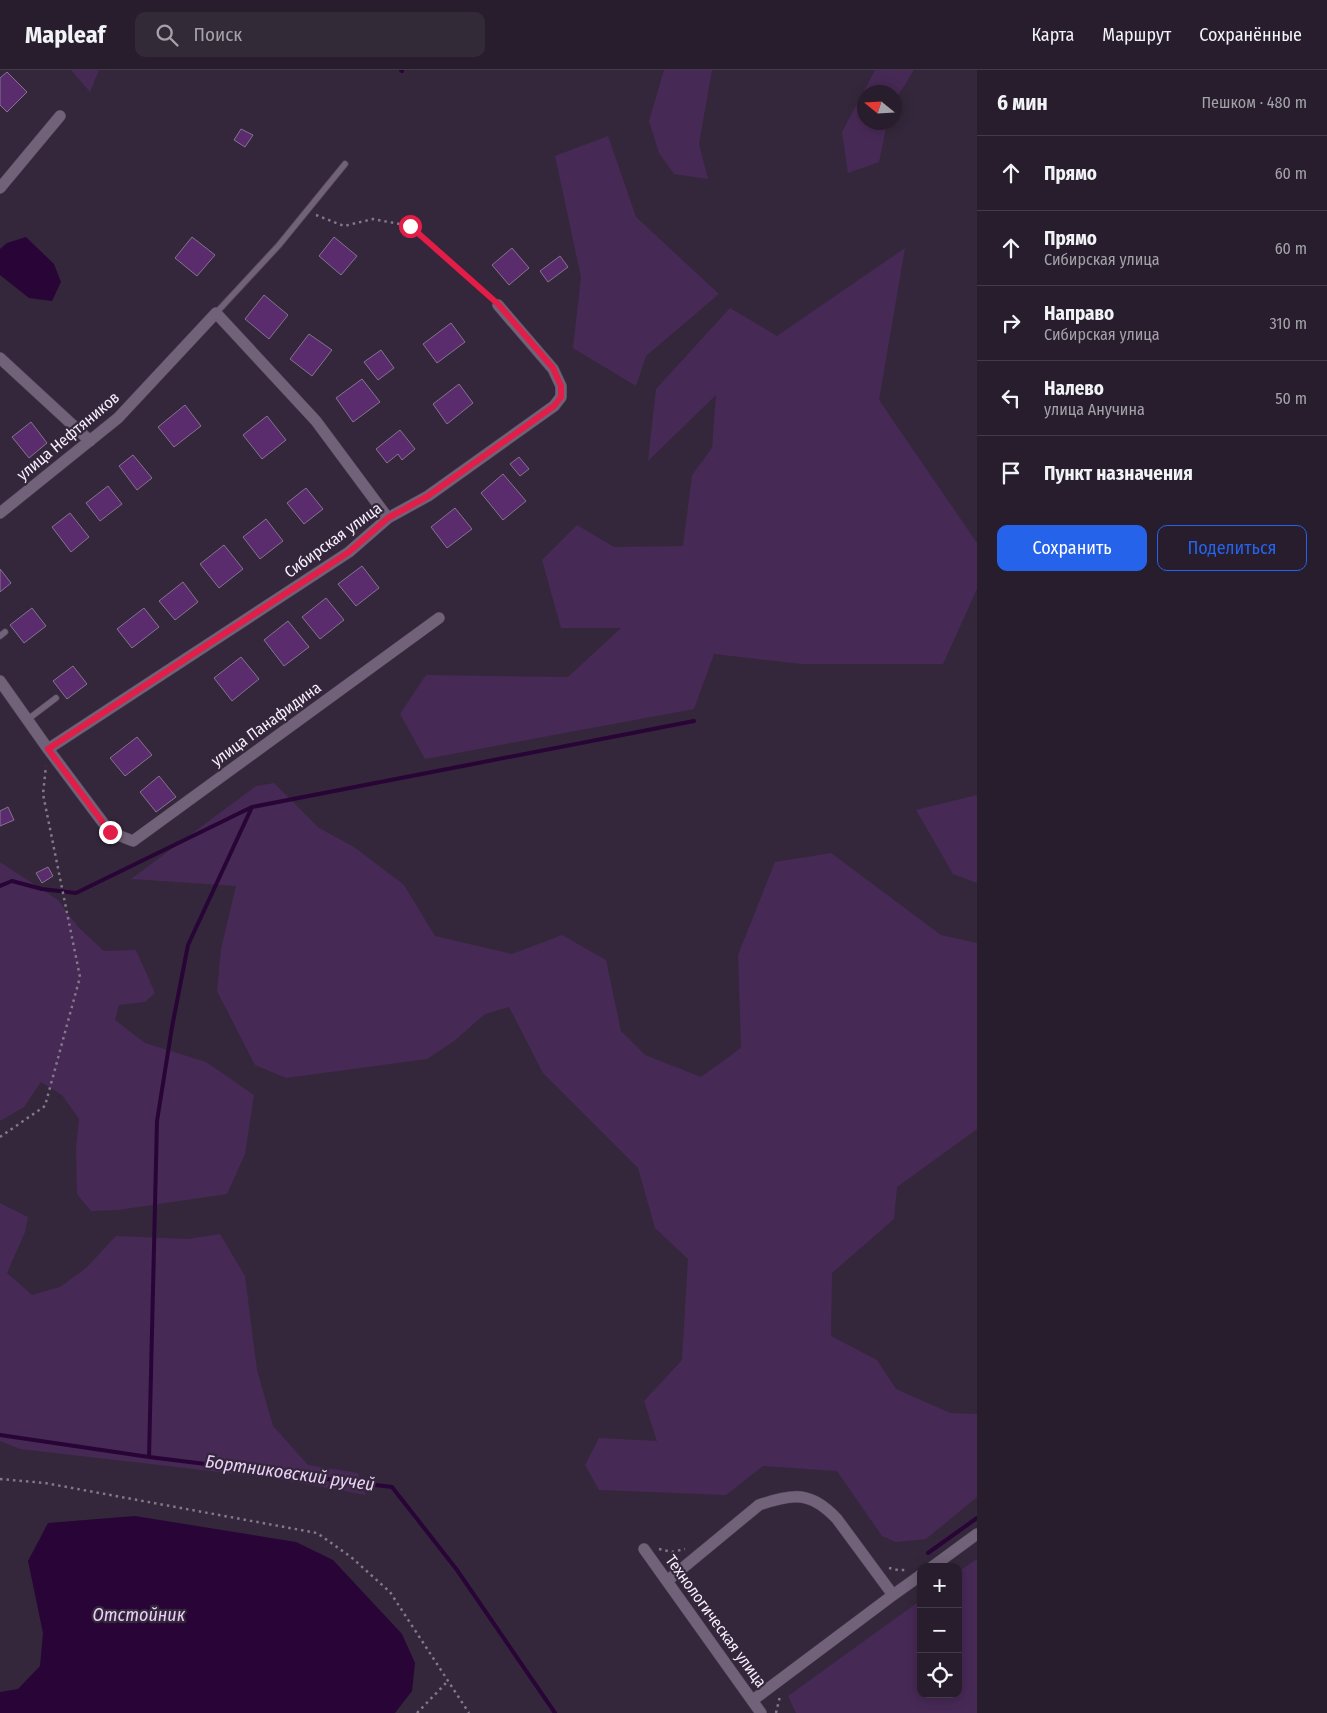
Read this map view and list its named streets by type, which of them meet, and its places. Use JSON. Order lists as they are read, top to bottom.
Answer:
{
  "streets": {
    "street": [
      "улица Нефтяников",
      "Сибирская улица",
      "улица Панафидина",
      "Технологическая улица"
    ]
  },
  "crossings": [
    ["Сибирская улица", "улица Панафидина"]
  ],
  "water": ["Бортниковский ручей", "Отстойник"],
  "north": "left",
  "page": {
    "header": "Mapleaf",
    "search": "Поиск",
    "nav": ["Карта", "Маршрут", "Сохранённые"],
    "heading": ["6 мин", "Пешком · 480 m"],
    "list": [
      ["Прямо", "60 m"],
      ["Прямо", "Сибирская улица", "60 m"],
      ["Направо", "Сибирская улица", "310 m"],
      ["Налево", "улица Анучина", "50 m"],
      "Пункт назначения"
    ],
    "buttons": ["Сохранить", "Поделиться"],
    "map_buttons": ["+", "−"]
  }
}
